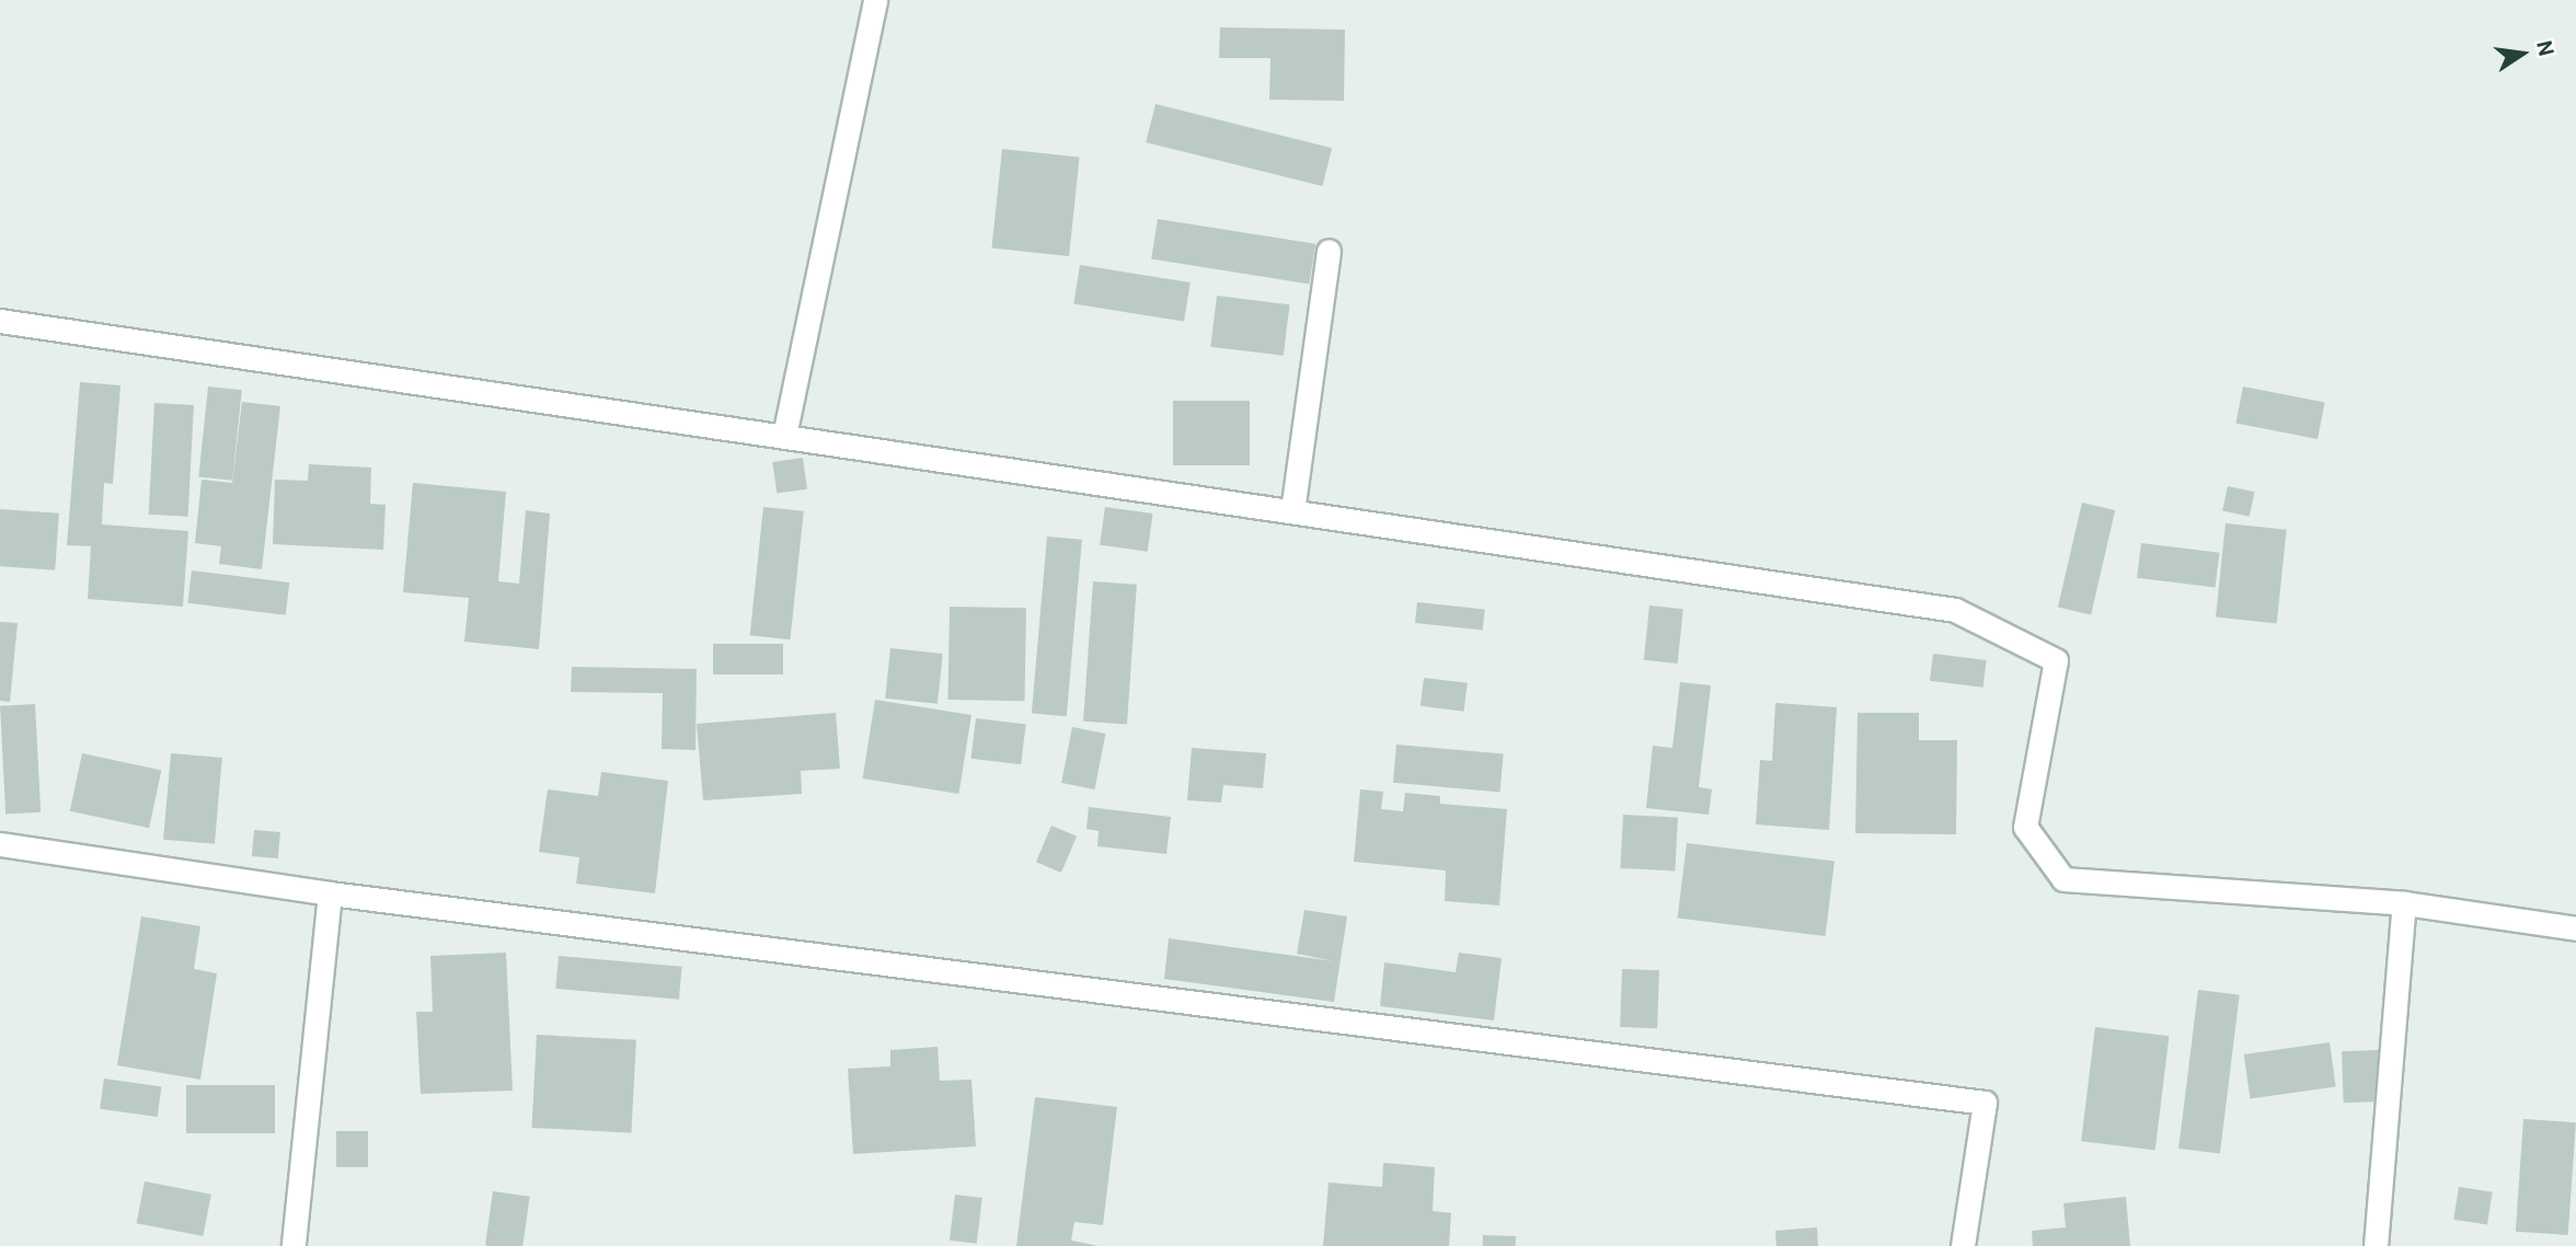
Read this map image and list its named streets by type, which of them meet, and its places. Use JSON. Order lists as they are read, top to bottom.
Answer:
{
  "north": "right"
}
